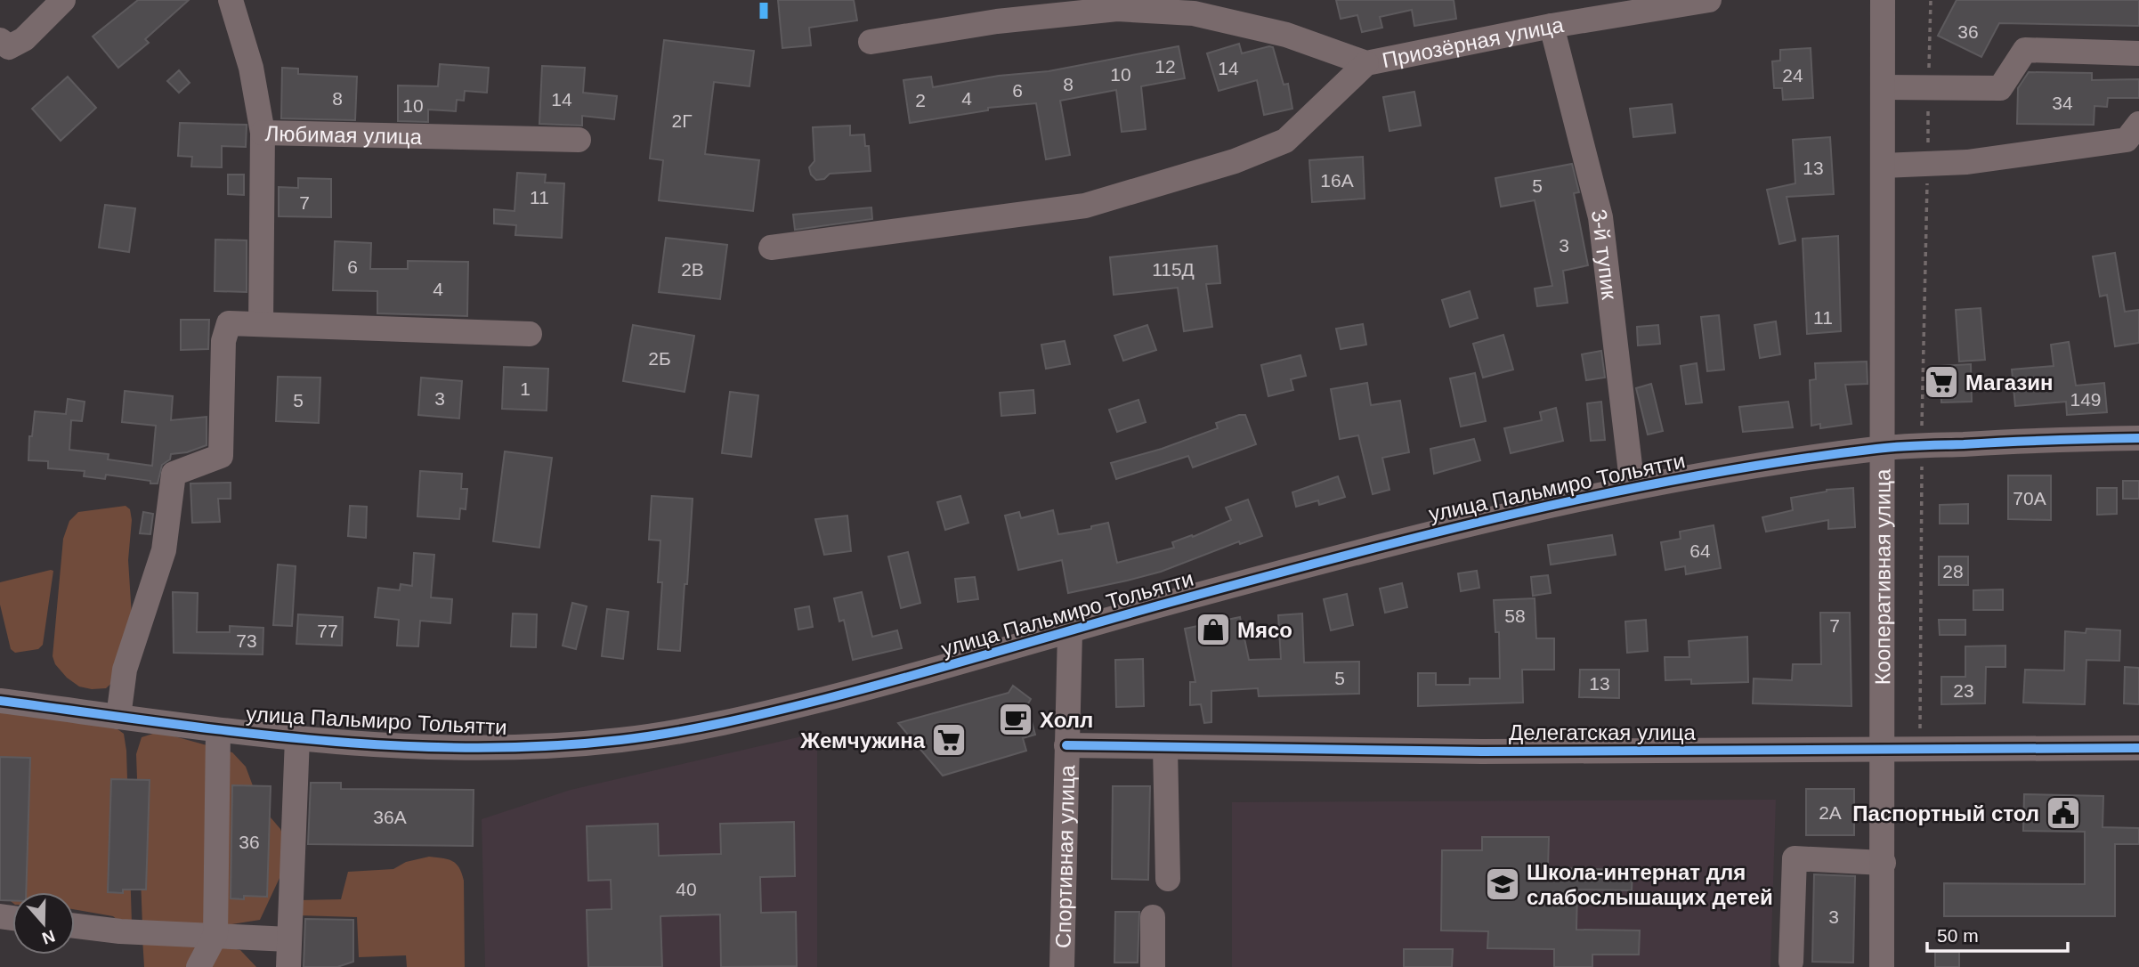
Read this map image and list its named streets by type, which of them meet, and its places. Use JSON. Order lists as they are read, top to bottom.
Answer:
{
  "streets": {
    "street": [
      "Приозёрная улица",
      "Любимая улица",
      "3-й тупик",
      "улица Пальмиро Тольятти",
      "Кооперативная улица",
      "Делегатская улица",
      "Спортивная улица"
    ]
  },
  "crossings": [
    ["Приозёрная улица", "3-й тупик"],
    ["3-й тупик", "улица Пальмиро Тольятти"],
    ["улица Пальмиро Тольятти", "Кооперативная улица"],
    ["улица Пальмиро Тольятти", "Спортивная улица"],
    ["Кооперативная улица", "Делегатская улица"],
    ["Делегатская улица", "Спортивная улица"]
  ],
  "places": {
    "supermarket": ["Магазин", "Жемчужина"],
    "shop": ["Мясо"],
    "cafe": ["Холл"],
    "public building": ["Паспортный стол"],
    "school or university": ["Школа-интернат для слабослышащих детей"]
  },
  "house_numbers": [
    "36",
    "12",
    "14",
    "10",
    "24",
    "8",
    "6",
    "8",
    "4",
    "14",
    "2",
    "34",
    "10",
    "2Г",
    "13",
    "16А",
    "5",
    "11",
    "7",
    "3",
    "6",
    "2В",
    "115Д",
    "4",
    "11",
    "2Б",
    "1",
    "3",
    "149",
    "5",
    "70А",
    "64",
    "28",
    "58",
    "7",
    "77",
    "73",
    "5",
    "13",
    "23",
    "2А",
    "36А",
    "36",
    "40",
    "3"
  ],
  "scale_bar": "50 m",
  "north": "bottom"
}
